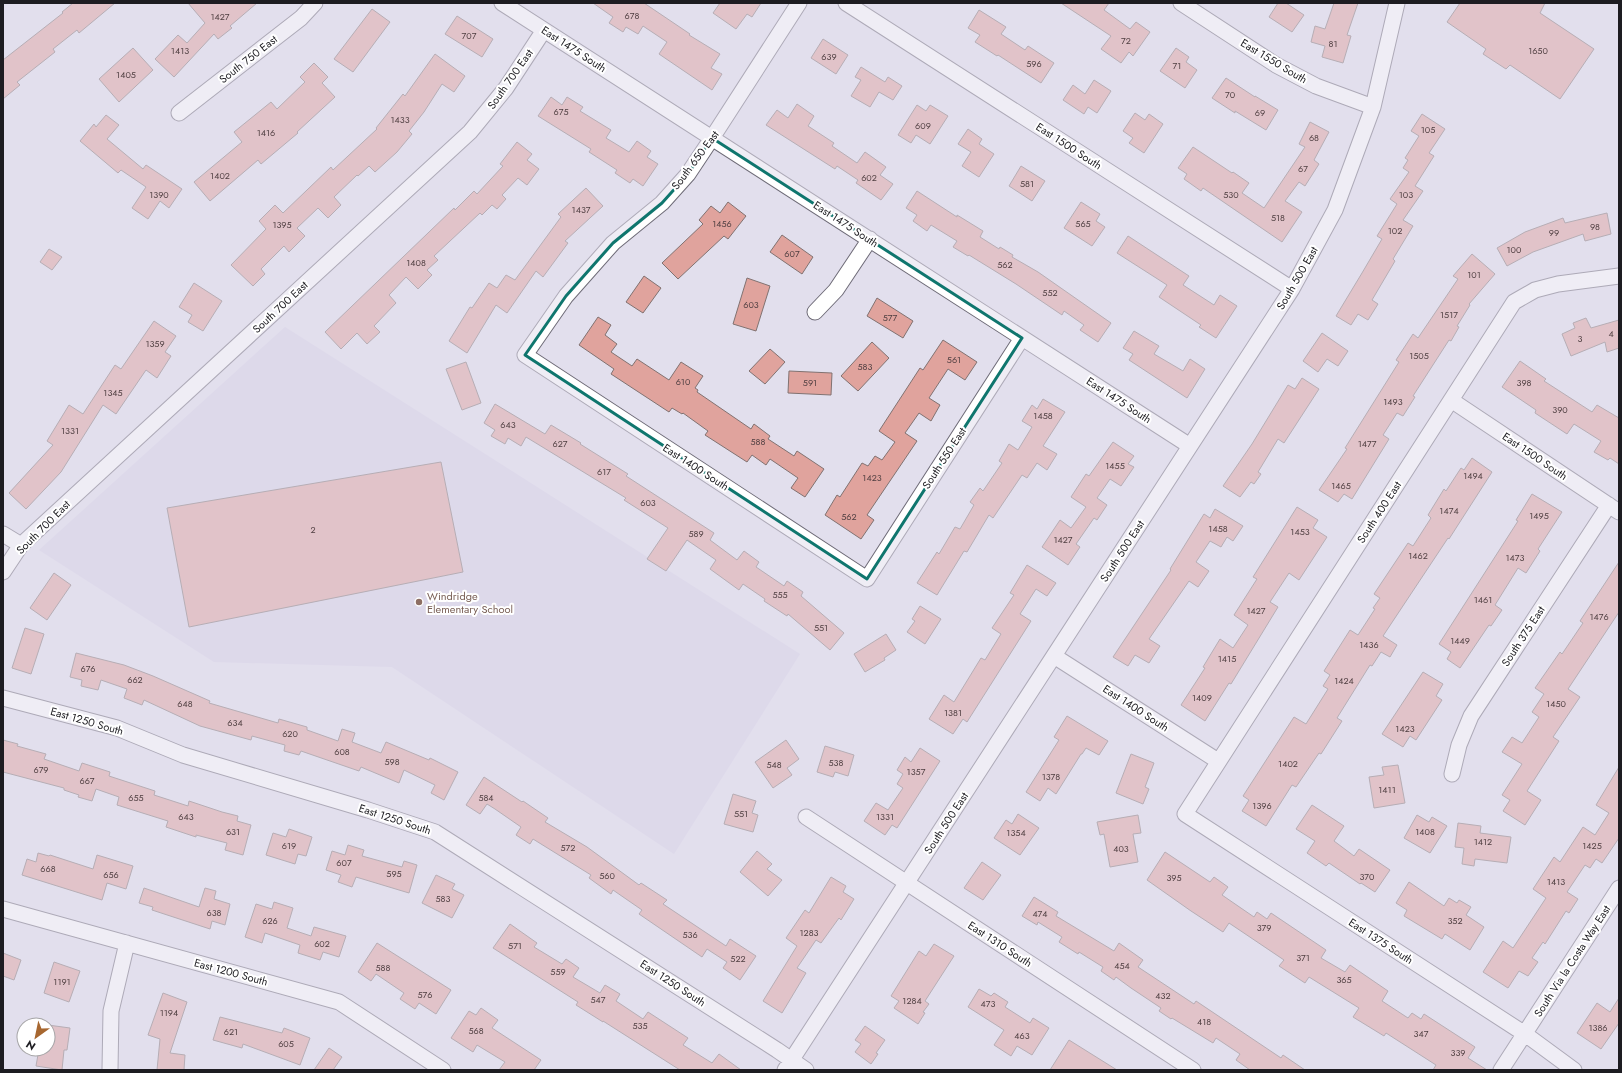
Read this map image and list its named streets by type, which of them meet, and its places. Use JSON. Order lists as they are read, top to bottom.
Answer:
{
  "streets": {
    "street": [
      "East 1475 South",
      "South 750 East",
      "East 1550 South",
      "South 700 East",
      "East 1500 South",
      "South 650 East",
      "South 500 East",
      "South 550 East",
      "East 1400 South",
      "South 400 East",
      "South 375 East",
      "East 1250 South",
      "East 1375 South",
      "East 1310 South",
      "South Via la Costa Way East",
      "East 1200 South"
    ]
  },
  "crossings": [
    ["East 1475 South", "South 700 East"],
    ["East 1475 South", "South 650 East"],
    ["East 1475 South", "South 500 East"],
    ["East 1475 South", "South 550 East"],
    ["East 1550 South", "South 500 East"],
    ["East 1500 South", "South 500 East"],
    ["East 1500 South", "South 400 East"],
    ["East 1500 South", "South 375 East"],
    ["South 650 East", "East 1400 South"],
    ["South 500 East", "East 1400 South"],
    ["South 500 East", "East 1250 South"],
    ["South 500 East", "East 1310 South"],
    ["South 550 East", "East 1400 South"],
    ["East 1400 South", "South 400 East"],
    ["South 400 East", "East 1375 South"],
    ["East 1375 South", "South Via la Costa Way East"]
  ],
  "places": ["Windridge Elementary School"],
  "house_numbers": [
    "678",
    "1427",
    "707",
    "72",
    "81",
    "1413",
    "1650",
    "639",
    "596",
    "71",
    "1405",
    "70",
    "675",
    "69",
    "1433",
    "609",
    "105",
    "1416",
    "68",
    "67",
    "1402",
    "602",
    "581",
    "1390",
    "530",
    "103",
    "1437",
    "518",
    "1456",
    "565",
    "1395",
    "98",
    "102",
    "99",
    "100",
    "607",
    "1408",
    "562",
    "101",
    "552",
    "603",
    "1517",
    "577",
    "4",
    "3",
    "1359",
    "1505",
    "561",
    "583",
    "610",
    "591",
    "398",
    "1345",
    "1493",
    "390",
    "1458",
    "643",
    "1331",
    "588",
    "627",
    "1477",
    "1455",
    "617",
    "1494",
    "1423",
    "1465",
    "603",
    "1474",
    "1495",
    "562",
    "1458",
    "2",
    "1453",
    "589",
    "1427",
    "1462",
    "1473",
    "555",
    "1461",
    "1427",
    "1476",
    "551",
    "1449",
    "1436",
    "1415",
    "676",
    "662",
    "1424",
    "1409",
    "648",
    "1450",
    "1381",
    "634",
    "1423",
    "620",
    "608",
    "598",
    "538",
    "1402",
    "548",
    "679",
    "1357",
    "1378",
    "667",
    "1411",
    "655",
    "584",
    "1396",
    "551",
    "643",
    "1331",
    "631",
    "1408",
    "1354",
    "1412",
    "619",
    "1425",
    "572",
    "403",
    "607",
    "668",
    "595",
    "656",
    "560",
    "370",
    "395",
    "1413",
    "583",
    "638",
    "474",
    "626",
    "352",
    "379",
    "1283",
    "536",
    "602",
    "571",
    "371",
    "522",
    "454",
    "588",
    "559",
    "365",
    "1191",
    "576",
    "432",
    "547",
    "1284",
    "473",
    "1194",
    "418",
    "535",
    "1386",
    "568",
    "621",
    "347",
    "463",
    "605",
    "339"
  ],
  "north": "bottom left"
}
